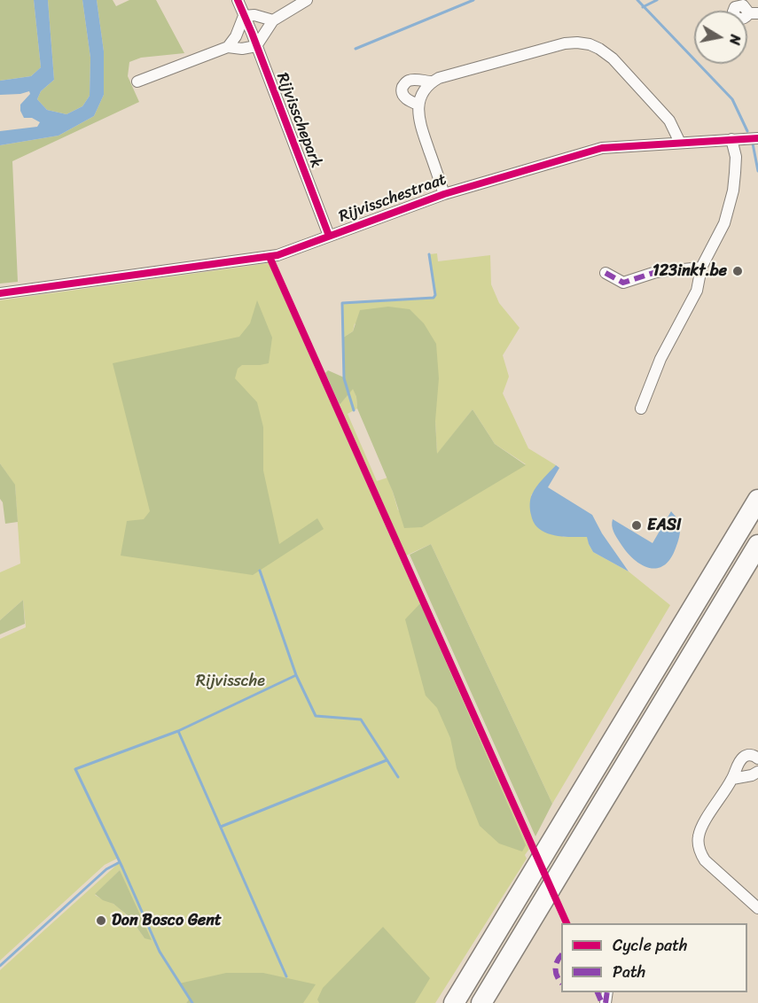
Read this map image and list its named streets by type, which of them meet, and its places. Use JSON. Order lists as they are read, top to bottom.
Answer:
{
  "streets": {
    "street": ["Rijvisschepark", "Rijvisschestraat"]
  },
  "crossings": [
    ["Rijvisschepark", "Rijvisschestraat"]
  ],
  "parks": ["Rijvissche"],
  "places": ["123inkt.be", "EASI", "Don Bosco Gent"],
  "legend": ["Cycle path", "Path"],
  "north": "right"
}
